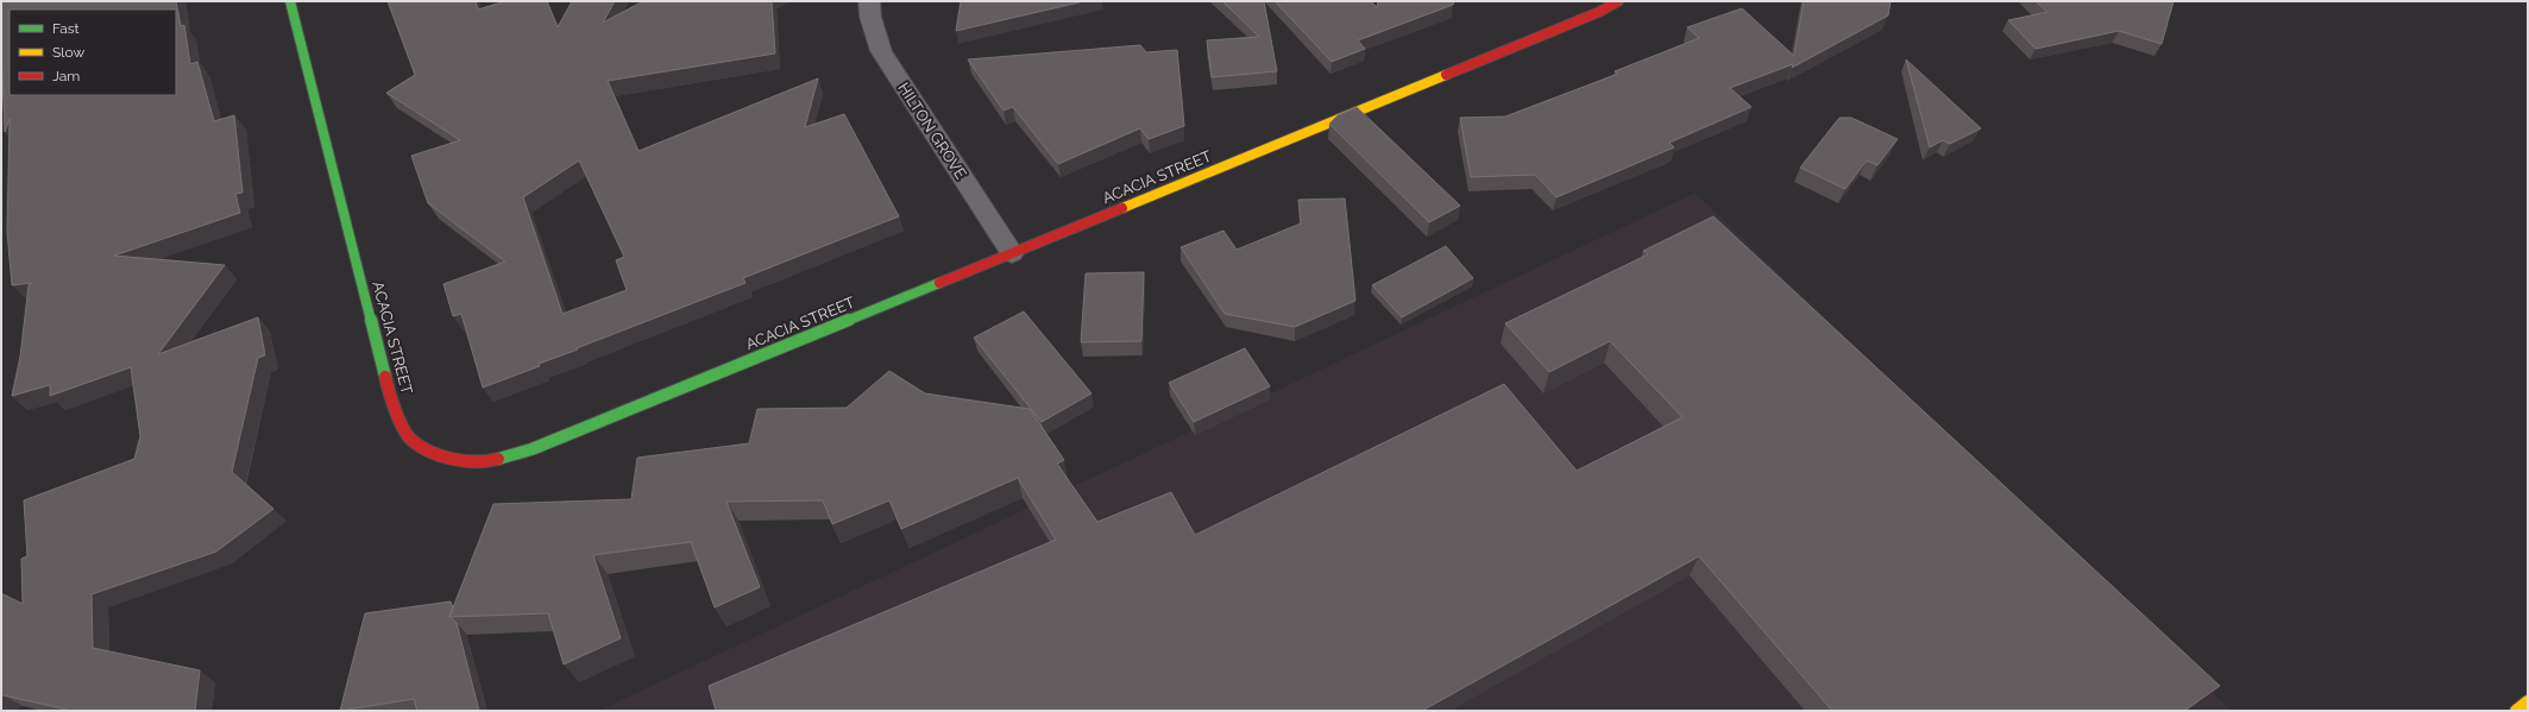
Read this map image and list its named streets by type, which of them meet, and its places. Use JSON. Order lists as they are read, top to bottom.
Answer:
{
  "streets": {
    "street": ["HILTON GROVE", "ACACIA STREET"]
  },
  "crossings": [
    ["HILTON GROVE", "ACACIA STREET"]
  ],
  "legend": ["Fast", "Slow", "Jam"]
}
